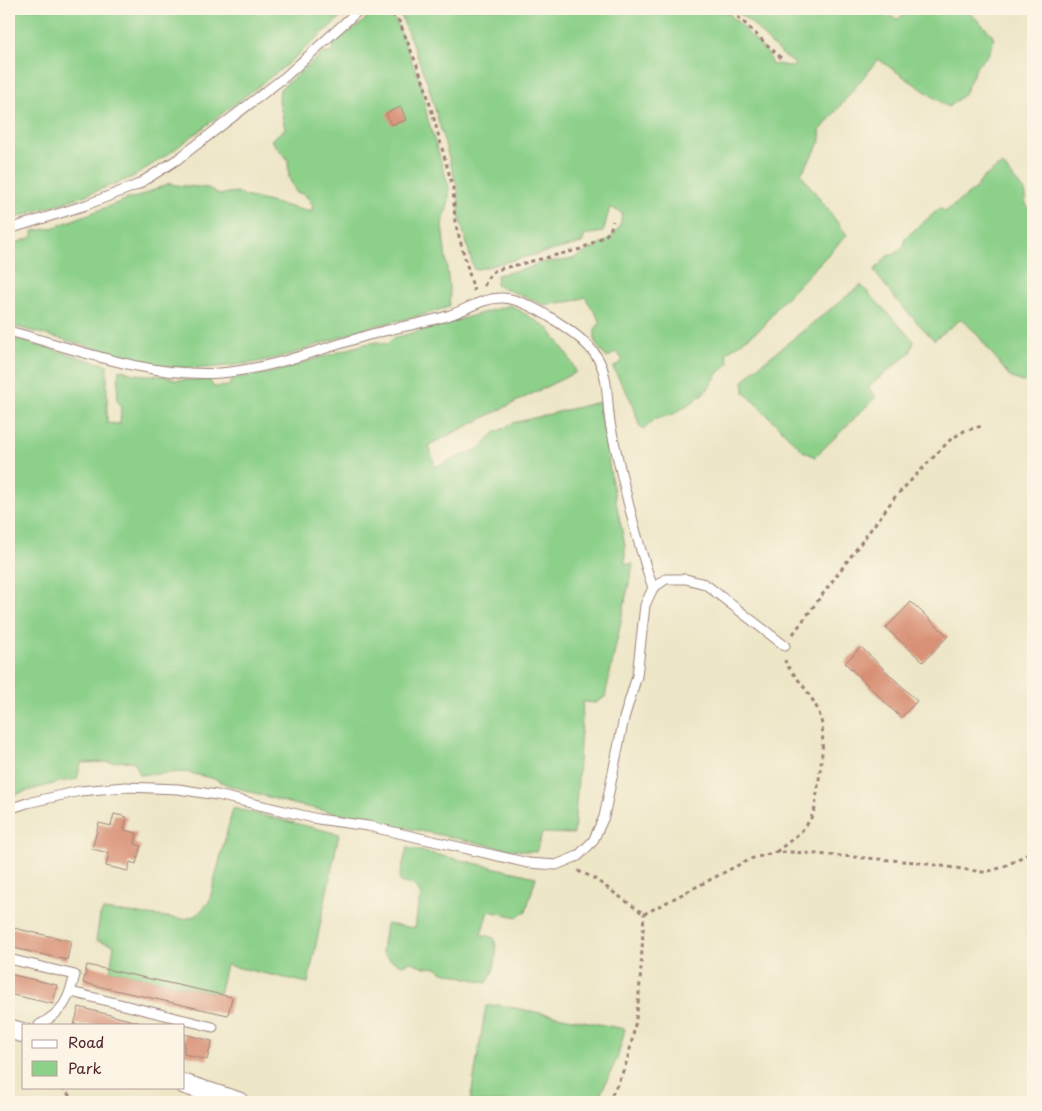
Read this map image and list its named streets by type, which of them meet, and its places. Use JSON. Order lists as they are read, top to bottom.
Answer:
{
  "legend": ["Road", "Park"]
}
